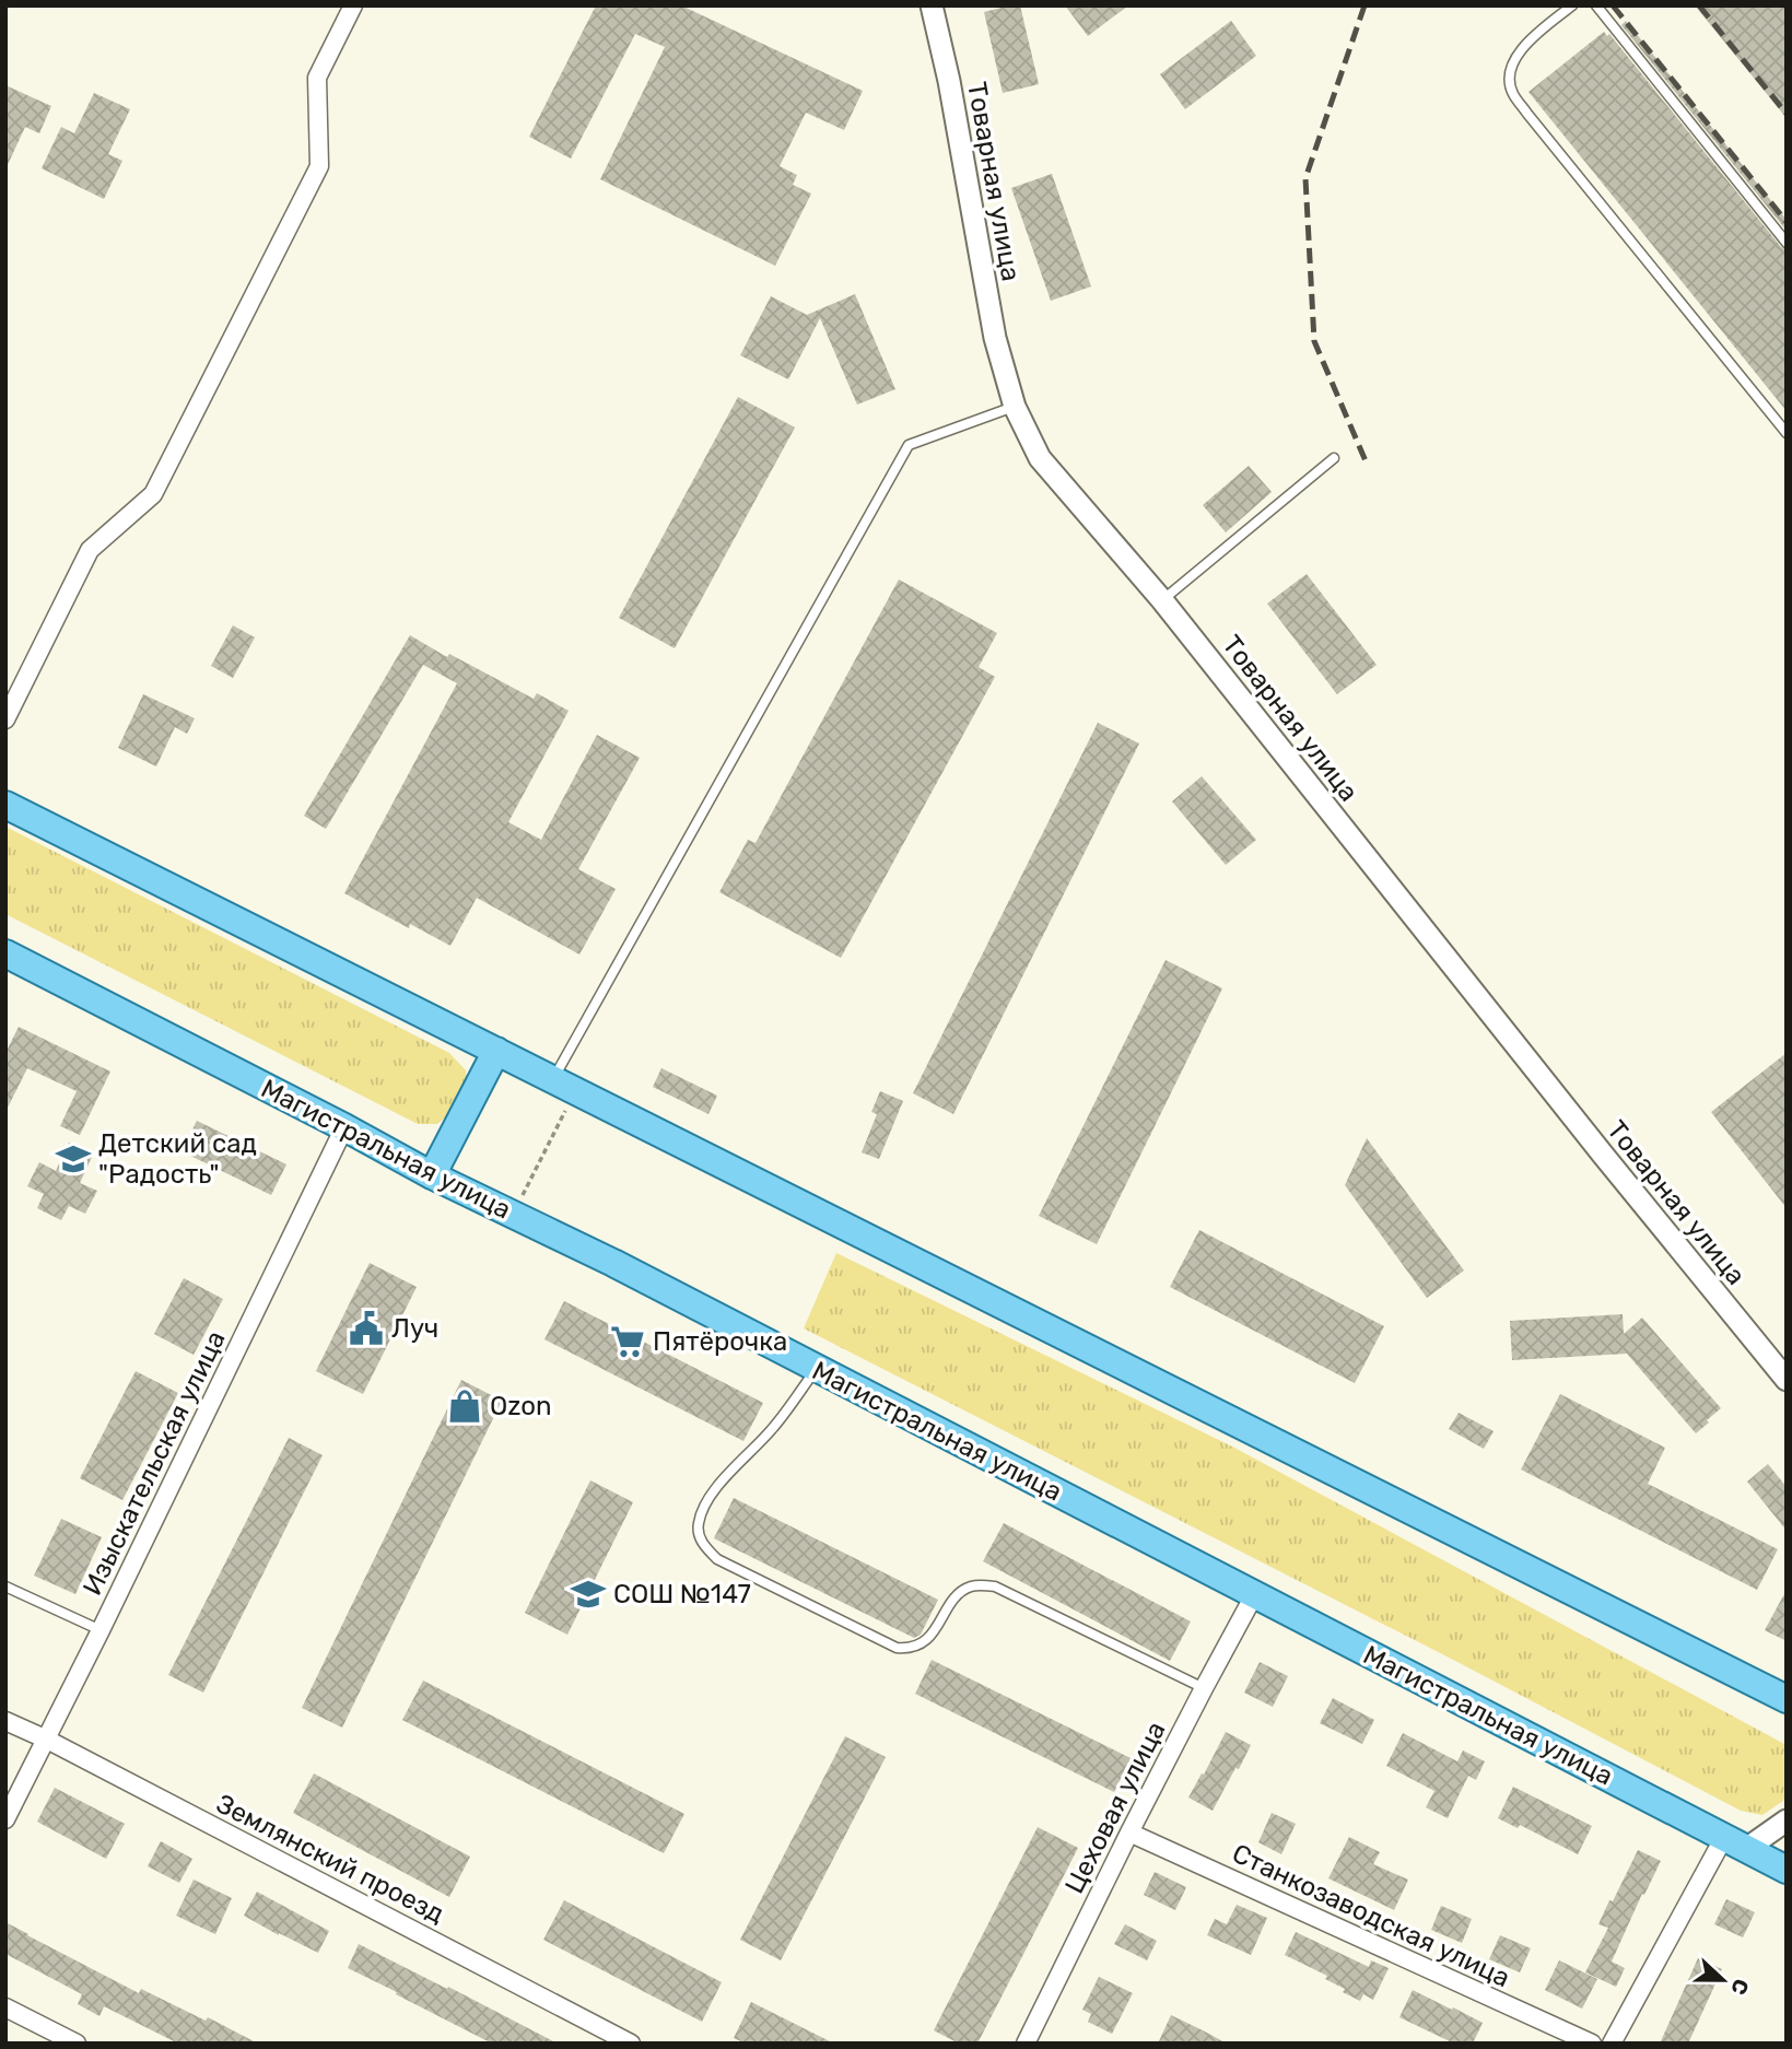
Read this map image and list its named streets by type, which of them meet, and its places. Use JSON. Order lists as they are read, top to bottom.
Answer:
{
  "streets": {
    "main road": ["Магистральная улица"],
    "street": [
      "Товарная улица",
      "Изыскательская улица",
      "Цеховая улица",
      "Землянский проезд",
      "Станкозаводская улица"
    ]
  },
  "crossings": [
    ["Магистральная улица", "Изыскательская улица"],
    ["Магистральная улица", "Цеховая улица"],
    ["Изыскательская улица", "Землянский проезд"],
    ["Цеховая улица", "Станкозаводская улица"]
  ],
  "places": {
    "school or university": ["Детский сад \"Радость\"", "СОШ №147"],
    "public building": ["Луч"],
    "supermarket": ["Пятёрочка"],
    "shop": ["Ozon"]
  },
  "north": "right"
}
